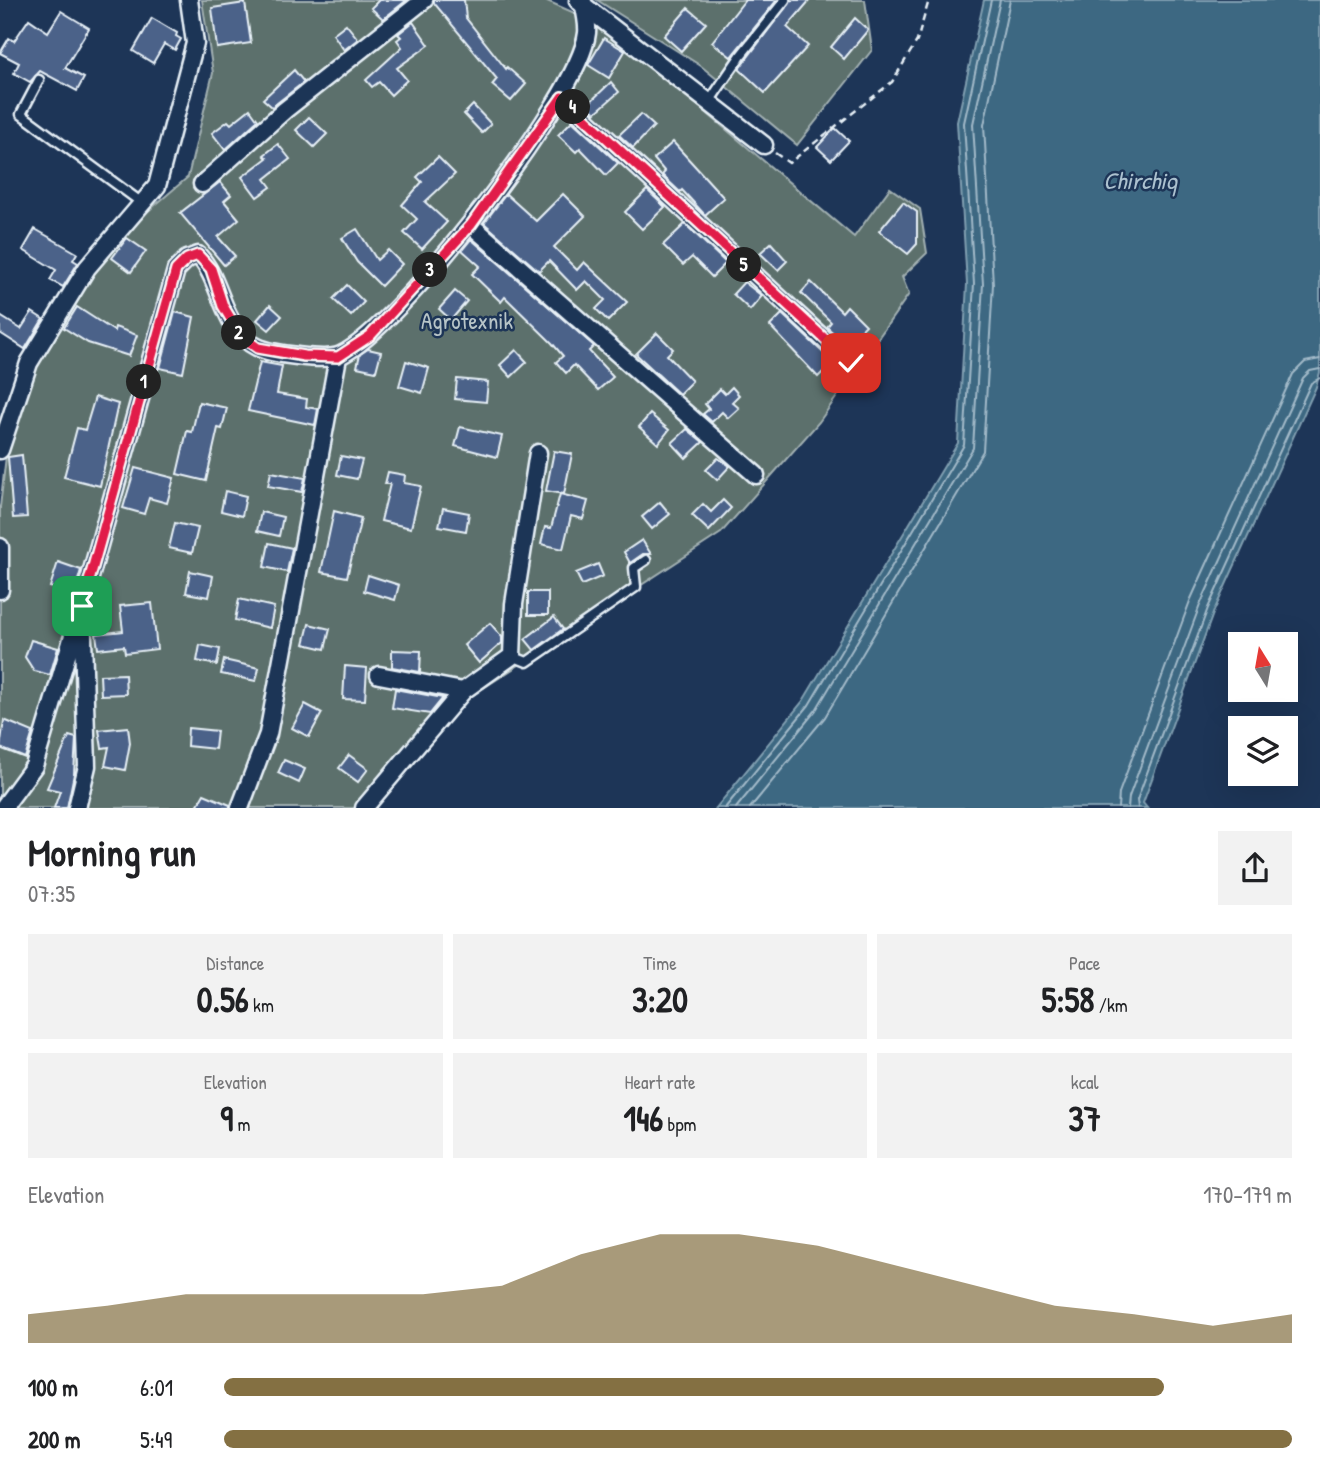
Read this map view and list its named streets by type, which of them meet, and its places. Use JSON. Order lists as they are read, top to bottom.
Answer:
{
  "water": ["Chirchiq"],
  "parks": ["Agrotexnik"],
  "north": "top",
  "page": {
    "pins": [
      "4",
      "5",
      "3",
      "2",
      "1"
    ],
    "heading": ["Morning run", "07:35"],
    "stats": [
      ["Distance", "0.56 km"],
      ["Time", "3:20"],
      ["Pace", "5:58 /km"],
      ["Elevation", "9 m"],
      ["Heart rate", "146 bpm"],
      ["kcal", "37"]
    ],
    "chart": ["Elevation", "170–179 m"],
    "list": [
      {
        "name": "100 m",
        "note": "6:01"
      },
      {
        "name": "200 m",
        "note": "5:49"
      }
    ]
  }
}
